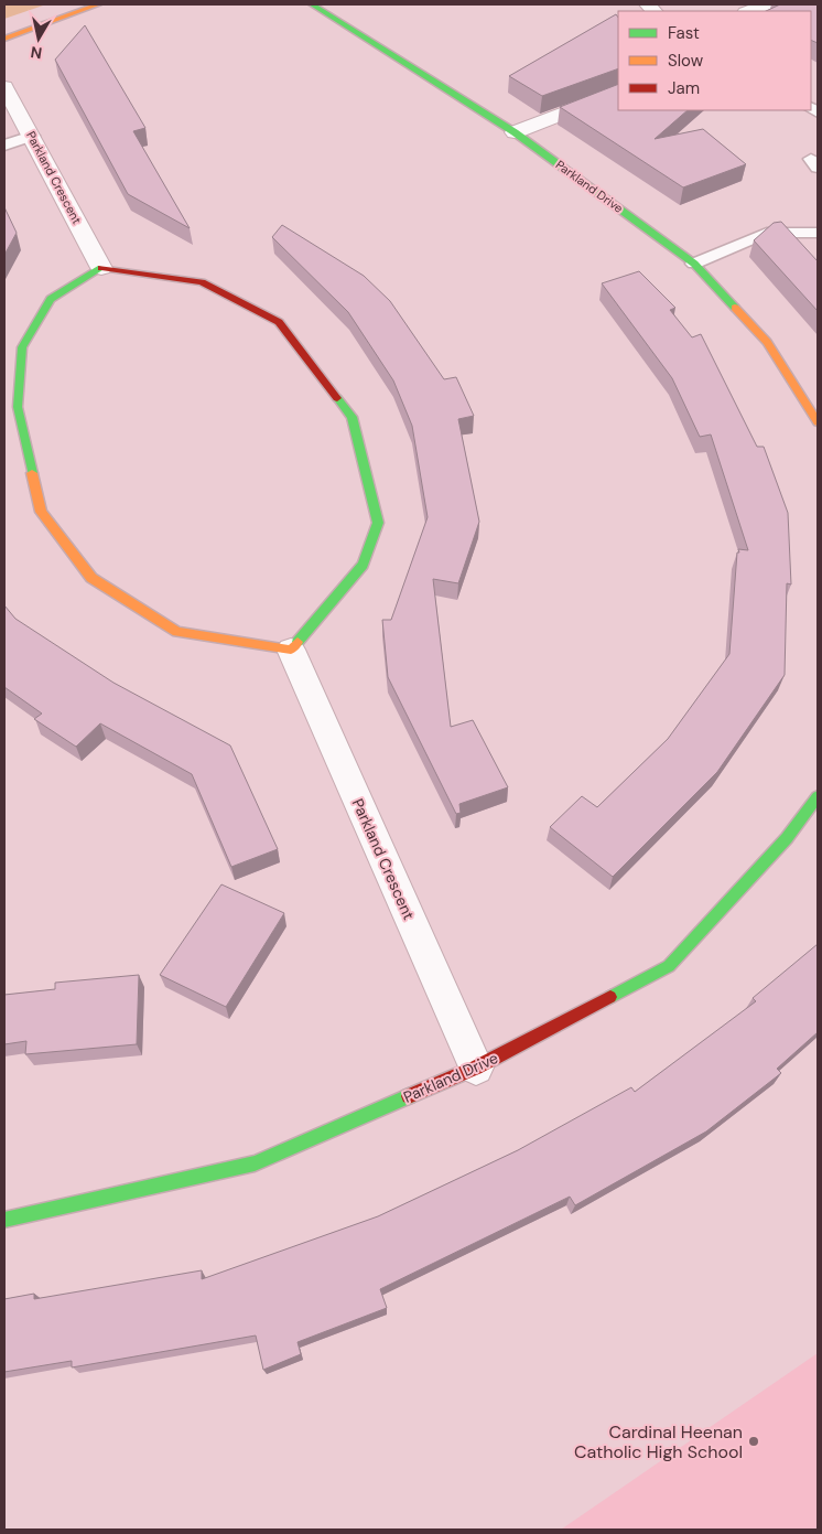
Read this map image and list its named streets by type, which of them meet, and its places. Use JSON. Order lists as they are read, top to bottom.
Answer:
{
  "streets": {
    "street": ["Parkland Crescent", "Parkland Drive"]
  },
  "crossings": [
    ["Parkland Crescent", "Parkland Drive"]
  ],
  "places": ["Cardinal Heenan Catholic High School"],
  "legend": ["Fast", "Slow", "Jam"],
  "north": "bottom"
}
